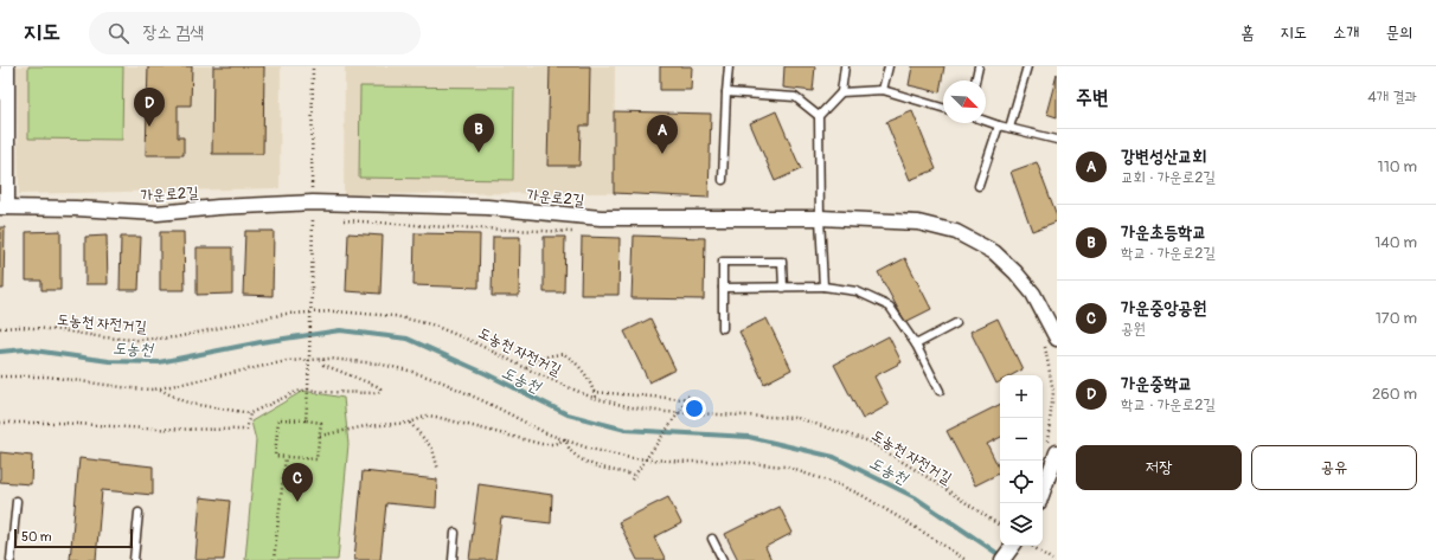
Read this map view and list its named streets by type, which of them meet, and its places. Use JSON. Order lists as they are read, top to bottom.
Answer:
{
  "streets": {
    "street": ["가운로2길"],
    "path": ["도농천 자전거길"]
  },
  "water": ["도농천"],
  "scale_bar": "50 m",
  "north": "bottom right",
  "page": {
    "header": "지도",
    "search": "장소 검색",
    "nav": [
      "홈",
      "지도",
      "소개",
      "문의"
    ],
    "heading": ["주변", "4개 결과"],
    "pins": [
      "D",
      "B",
      "A",
      "C"
    ],
    "list": [
      {
        "mark": "A",
        "name": "강변성산교회",
        "note": "교회 · 가운로2길",
        "value": "110 m"
      },
      {
        "mark": "B",
        "name": "가운초등학교",
        "note": "학교 · 가운로2길",
        "value": "140 m"
      },
      {
        "mark": "C",
        "name": "가운중앙공원",
        "note": "공원",
        "value": "170 m"
      },
      {
        "mark": "D",
        "name": "가운중학교",
        "note": "학교 · 가운로2길",
        "value": "260 m"
      }
    ],
    "map_buttons": ["+", "−"],
    "buttons": ["저장", "공유"],
    "scale": "50 m"
  }
}
